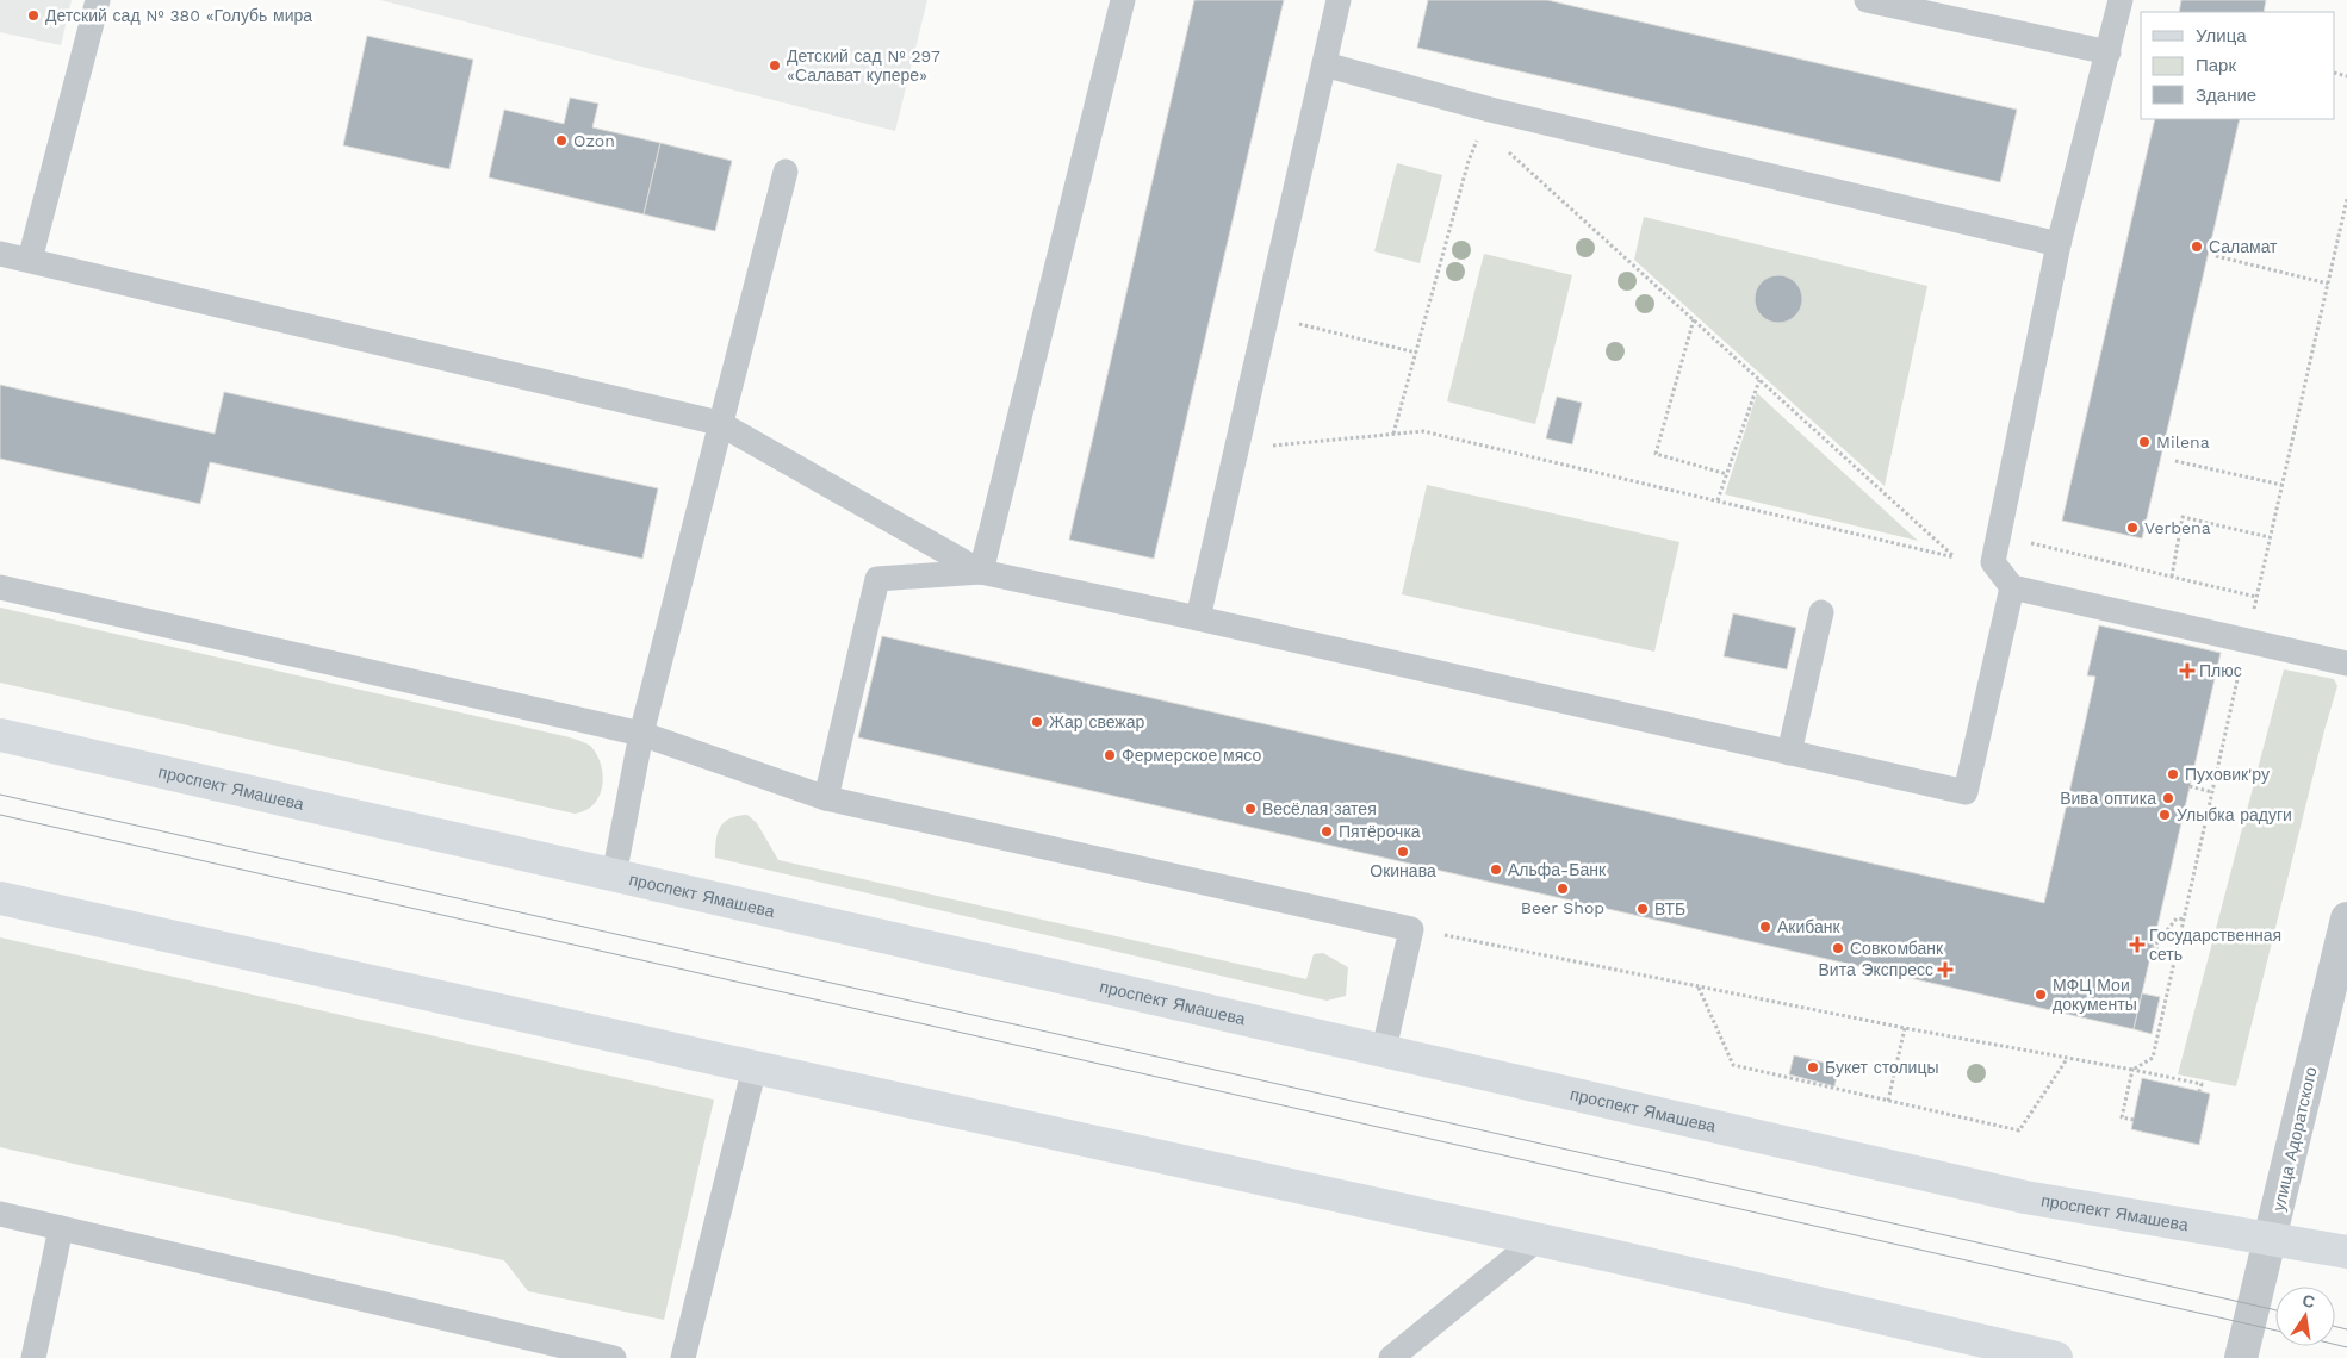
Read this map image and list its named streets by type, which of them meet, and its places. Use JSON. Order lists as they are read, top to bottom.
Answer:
{
  "streets": {
    "main road": ["проспект Ямашева"],
    "street": ["улица Адоратского"]
  },
  "crossings": [
    ["проспект Ямашева", "улица Адоратского"]
  ],
  "places": {
    "other": [
      "Детский сад № 380 «Голубь мира",
      "Детский сад № 297 «Салават купере»",
      "Ozon",
      "Саламат",
      "Milena",
      "Verbena",
      "Жар свежар",
      "Фермерское мясо",
      "Пуховик'ру",
      "Вива оптика",
      "Весёлая затея",
      "Улыбка радуги",
      "Пятёрочка",
      "Окинава",
      "Альфа-Банк",
      "Beer Shop",
      "ВТБ",
      "Акибанк",
      "Совкомбанк",
      "МФЦ Мои документы",
      "Букет столицы"
    ],
    "health": ["Плюс", "Государственная сеть", "Вита Экспресс"]
  },
  "legend": ["Улица", "Парк", "Здание"],
  "north": "top"
}
